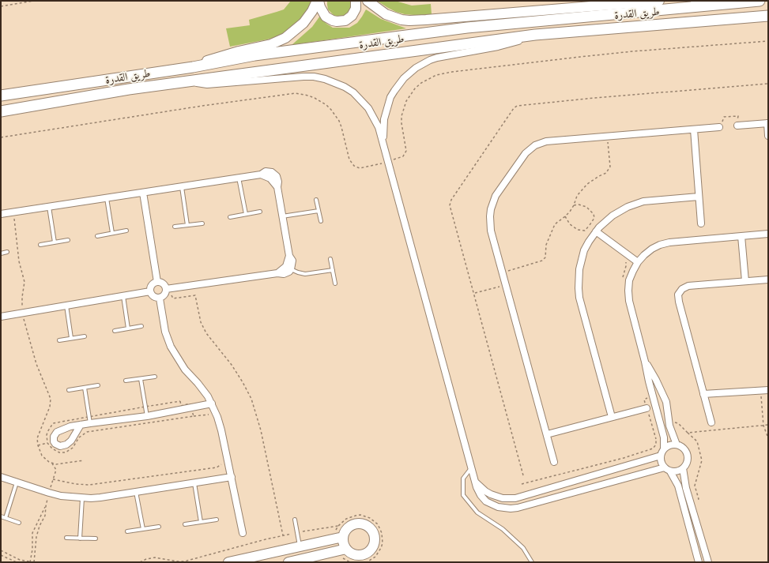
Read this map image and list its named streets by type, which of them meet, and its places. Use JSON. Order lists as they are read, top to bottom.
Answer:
{
  "streets": {
    "main road": ["طريق القدرة"]
  }
}
